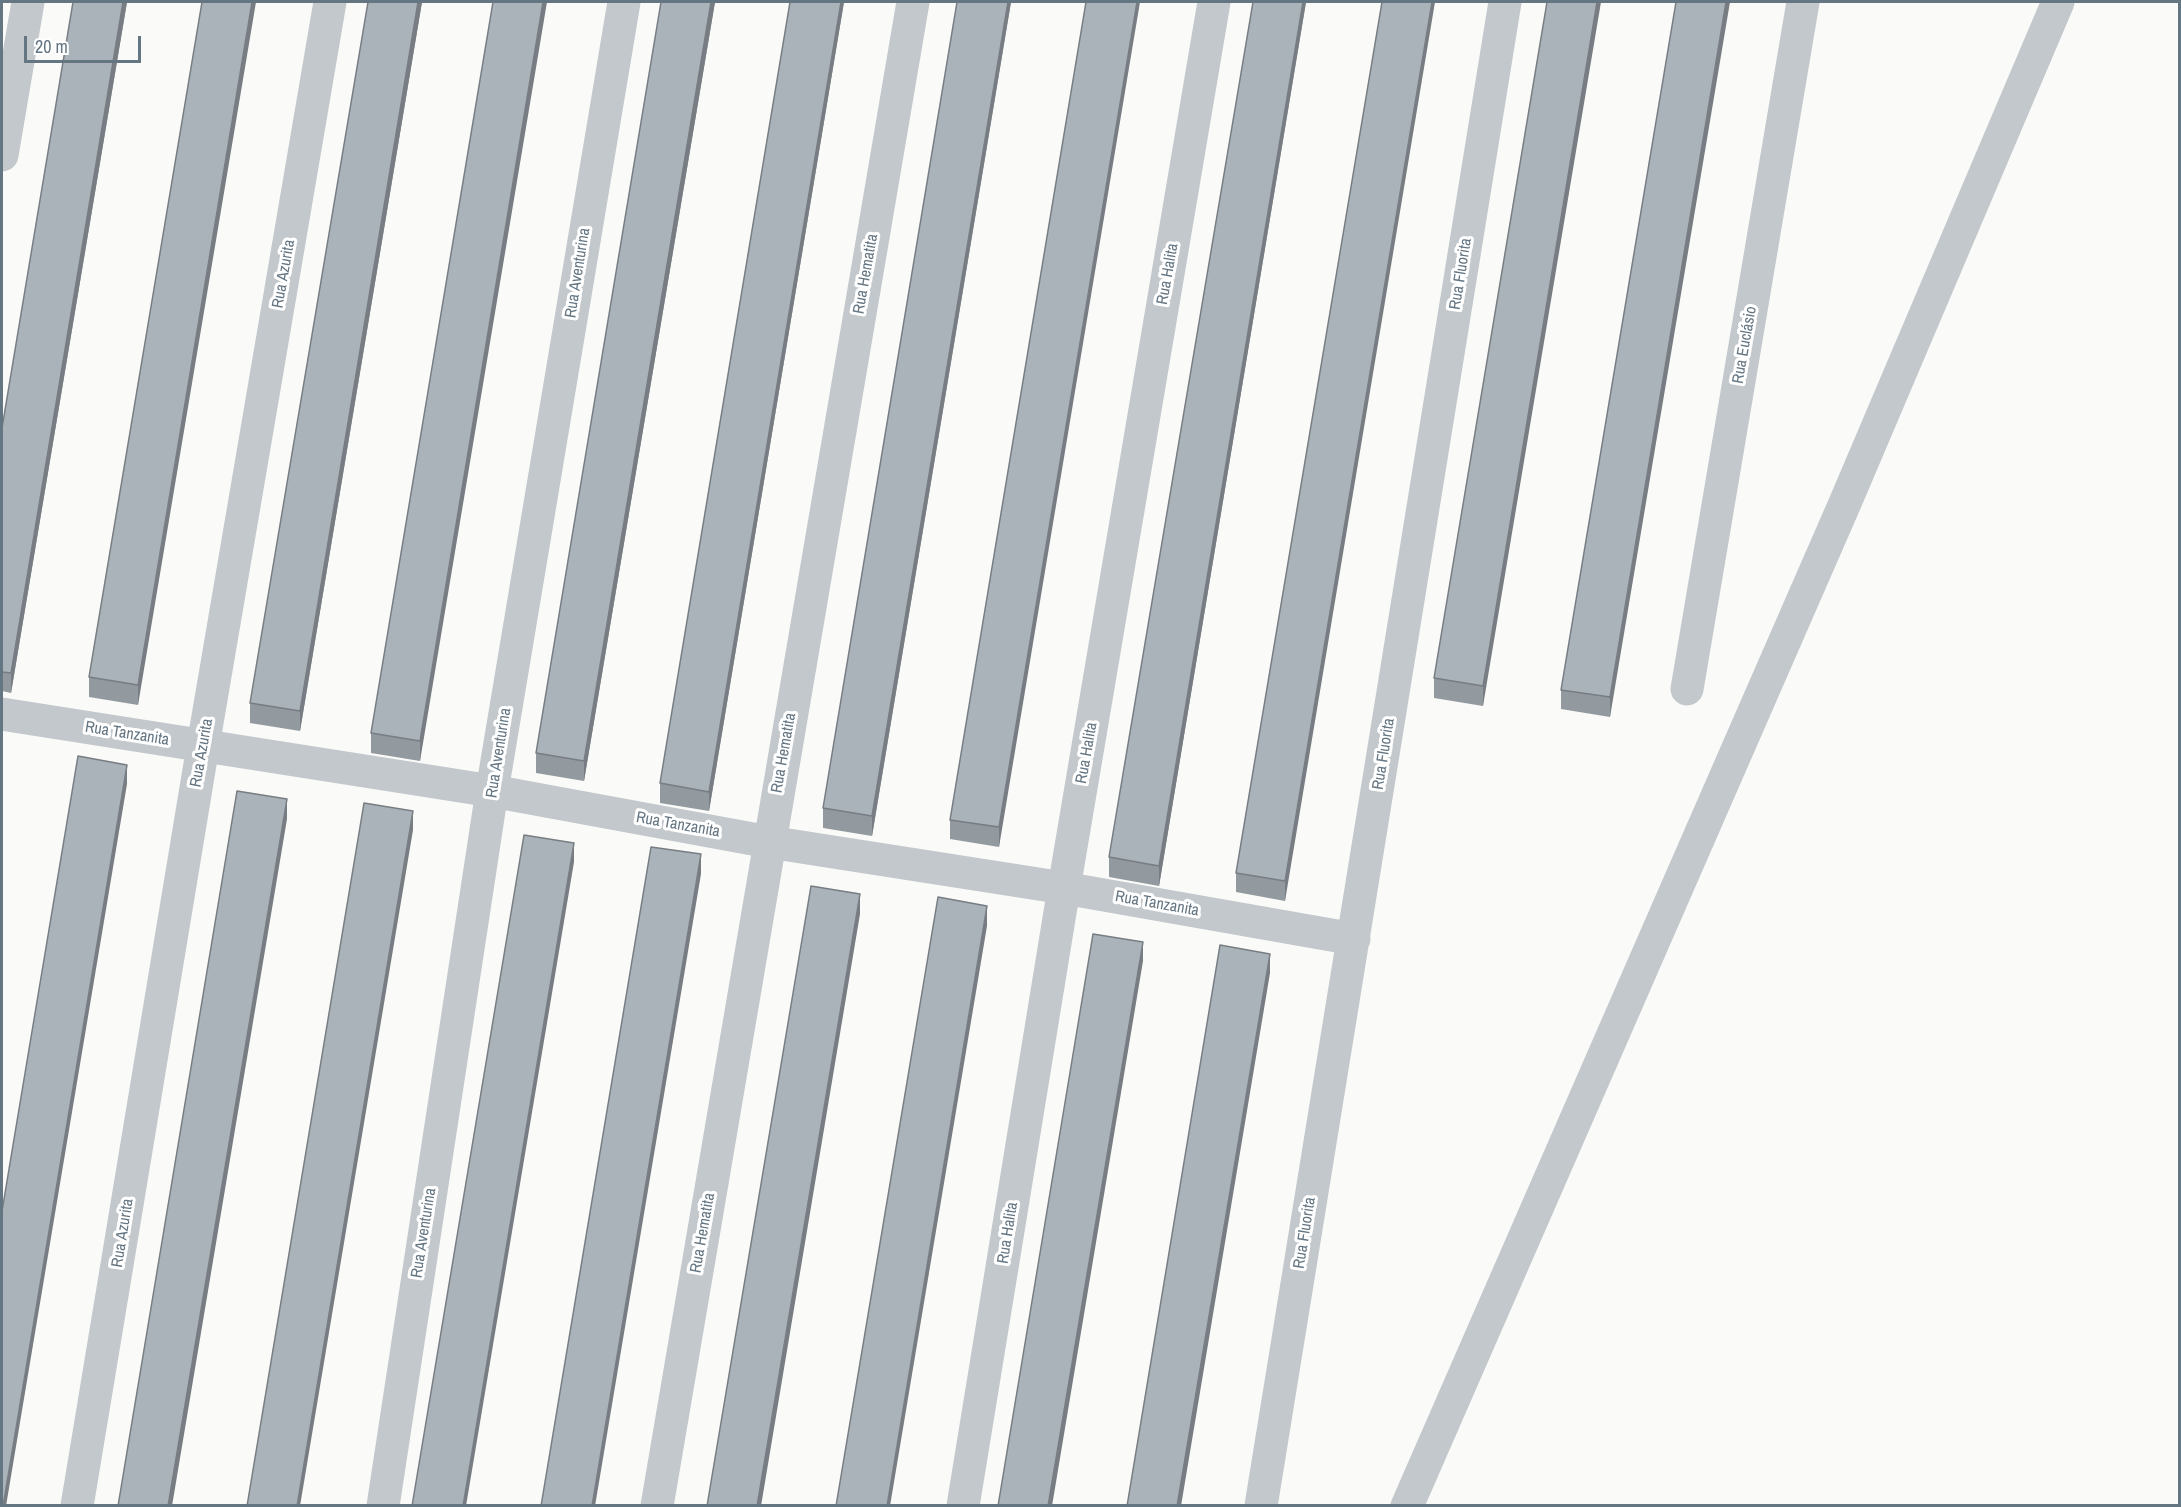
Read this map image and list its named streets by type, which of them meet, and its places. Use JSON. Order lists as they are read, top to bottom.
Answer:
{
  "streets": {
    "street": [
      "Rua Aventurina",
      "Rua Azurita",
      "Rua Hematita",
      "Rua Halita",
      "Rua Fluorita",
      "Rua Euclásio",
      "Rua Tanzanita"
    ]
  },
  "crossings": [
    ["Rua Aventurina", "Rua Tanzanita"],
    ["Rua Azurita", "Rua Tanzanita"],
    ["Rua Hematita", "Rua Tanzanita"],
    ["Rua Halita", "Rua Tanzanita"],
    ["Rua Fluorita", "Rua Tanzanita"]
  ],
  "scale_bar": "20 m"
}
